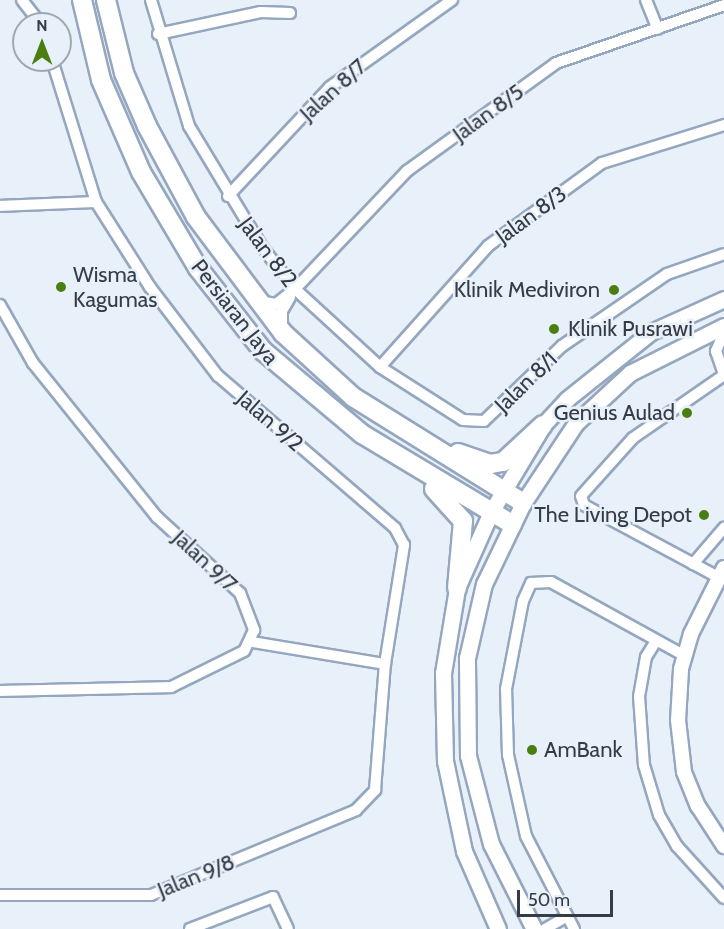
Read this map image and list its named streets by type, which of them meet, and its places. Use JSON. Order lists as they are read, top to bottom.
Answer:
{
  "streets": {
    "main road": ["Persiaran Jaya"],
    "street": [
      "Jalan 8/7",
      "Jalan 8/5",
      "Jalan 8/3",
      "Jalan 8/2",
      "Jalan 8/1",
      "Jalan 9/2",
      "Jalan 9/7",
      "Jalan 9/8"
    ]
  },
  "crossings": [
    ["Jalan 8/7", "Jalan 8/2"],
    ["Jalan 8/5", "Jalan 8/2"],
    ["Jalan 8/5", "Persiaran Jaya"],
    ["Jalan 8/3", "Jalan 8/2"],
    ["Jalan 8/2", "Jalan 8/1"],
    ["Jalan 9/2", "Jalan 9/8"]
  ],
  "places": [
    "Wisma Kagumas",
    "Klinik Mediviron",
    "Klinik Pusrawi",
    "Genius Aulad",
    "The Living Depot",
    "AmBank"
  ],
  "scale_bar": "50 m",
  "north": "top"
}
